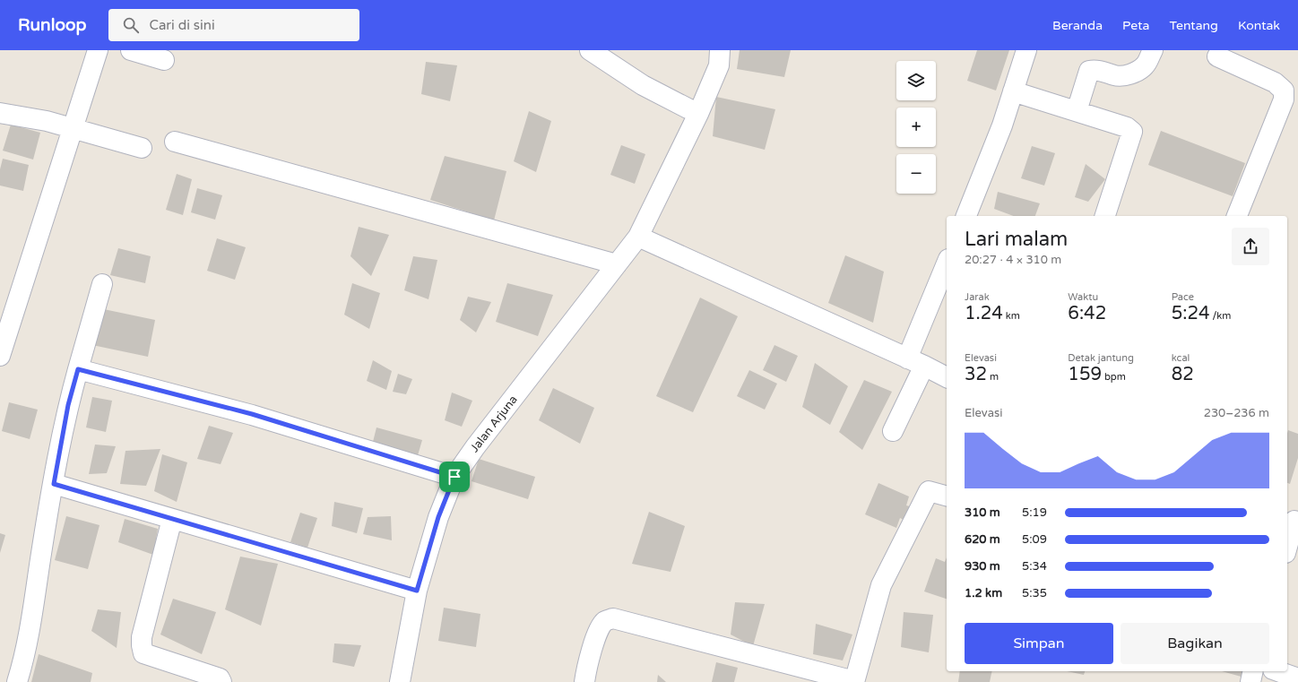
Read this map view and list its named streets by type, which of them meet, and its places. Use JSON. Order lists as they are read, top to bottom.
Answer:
{
  "streets": {
    "street": ["Jalan Arjuna"]
  },
  "page": {
    "header": "Runloop",
    "search": "Cari di sini",
    "nav": [
      "Beranda",
      "Peta",
      "Tentang",
      "Kontak"
    ],
    "map_buttons": ["+", "−"],
    "heading": ["Lari malam", "20:27 · 4 × 310 m"],
    "stats": [
      ["Jarak", "1.24 km"],
      ["Waktu", "6:42"],
      ["Pace", "5:24 /km"],
      ["Elevasi", "32 m"],
      ["Detak jantung", "159 bpm"],
      ["kcal", "82"]
    ],
    "chart": ["Elevasi", "230–236 m"],
    "list": [
      {
        "name": "310 m",
        "note": "5:19"
      },
      {
        "name": "620 m",
        "note": "5:09"
      },
      {
        "name": "930 m",
        "note": "5:34"
      },
      {
        "name": "1.2 km",
        "note": "5:35"
      }
    ],
    "buttons": ["Simpan", "Bagikan"]
  }
}
